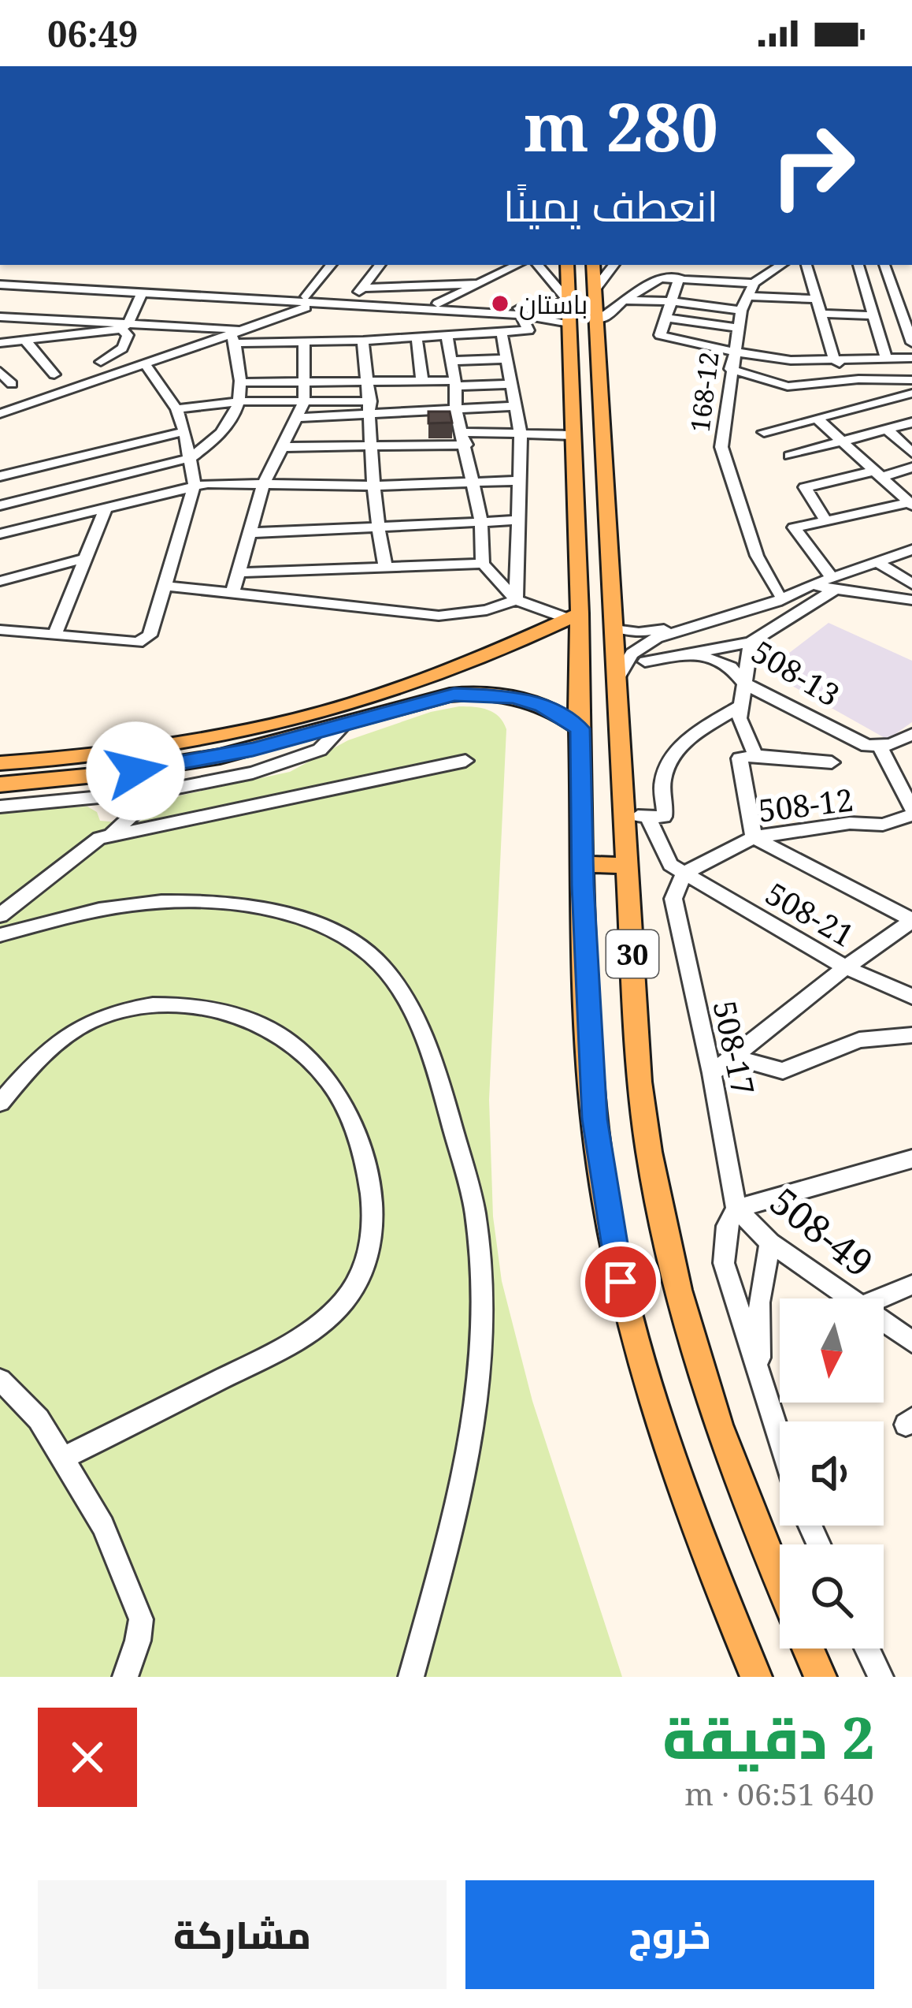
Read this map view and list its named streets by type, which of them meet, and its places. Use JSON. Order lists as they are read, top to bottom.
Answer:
{
  "streets": {
    "main road": ["30"],
    "street": [
      "168-12",
      "508-13",
      "508-12",
      "508-21",
      "508-17",
      "508-49"
    ]
  },
  "crossings": [
    ["508-12", "508-21"],
    ["508-12", "508-17"],
    ["508-21", "508-17"],
    ["508-17", "508-49"]
  ],
  "places": ["باستان"],
  "north": "bottom",
  "page": {
    "status": "06:49",
    "turn": ["280 m", "انعطف يمينًا"],
    "heading": ["2 دقيقة", "640 m · 06:51"],
    "buttons": ["خروج", "مشاركة"]
  }
}
